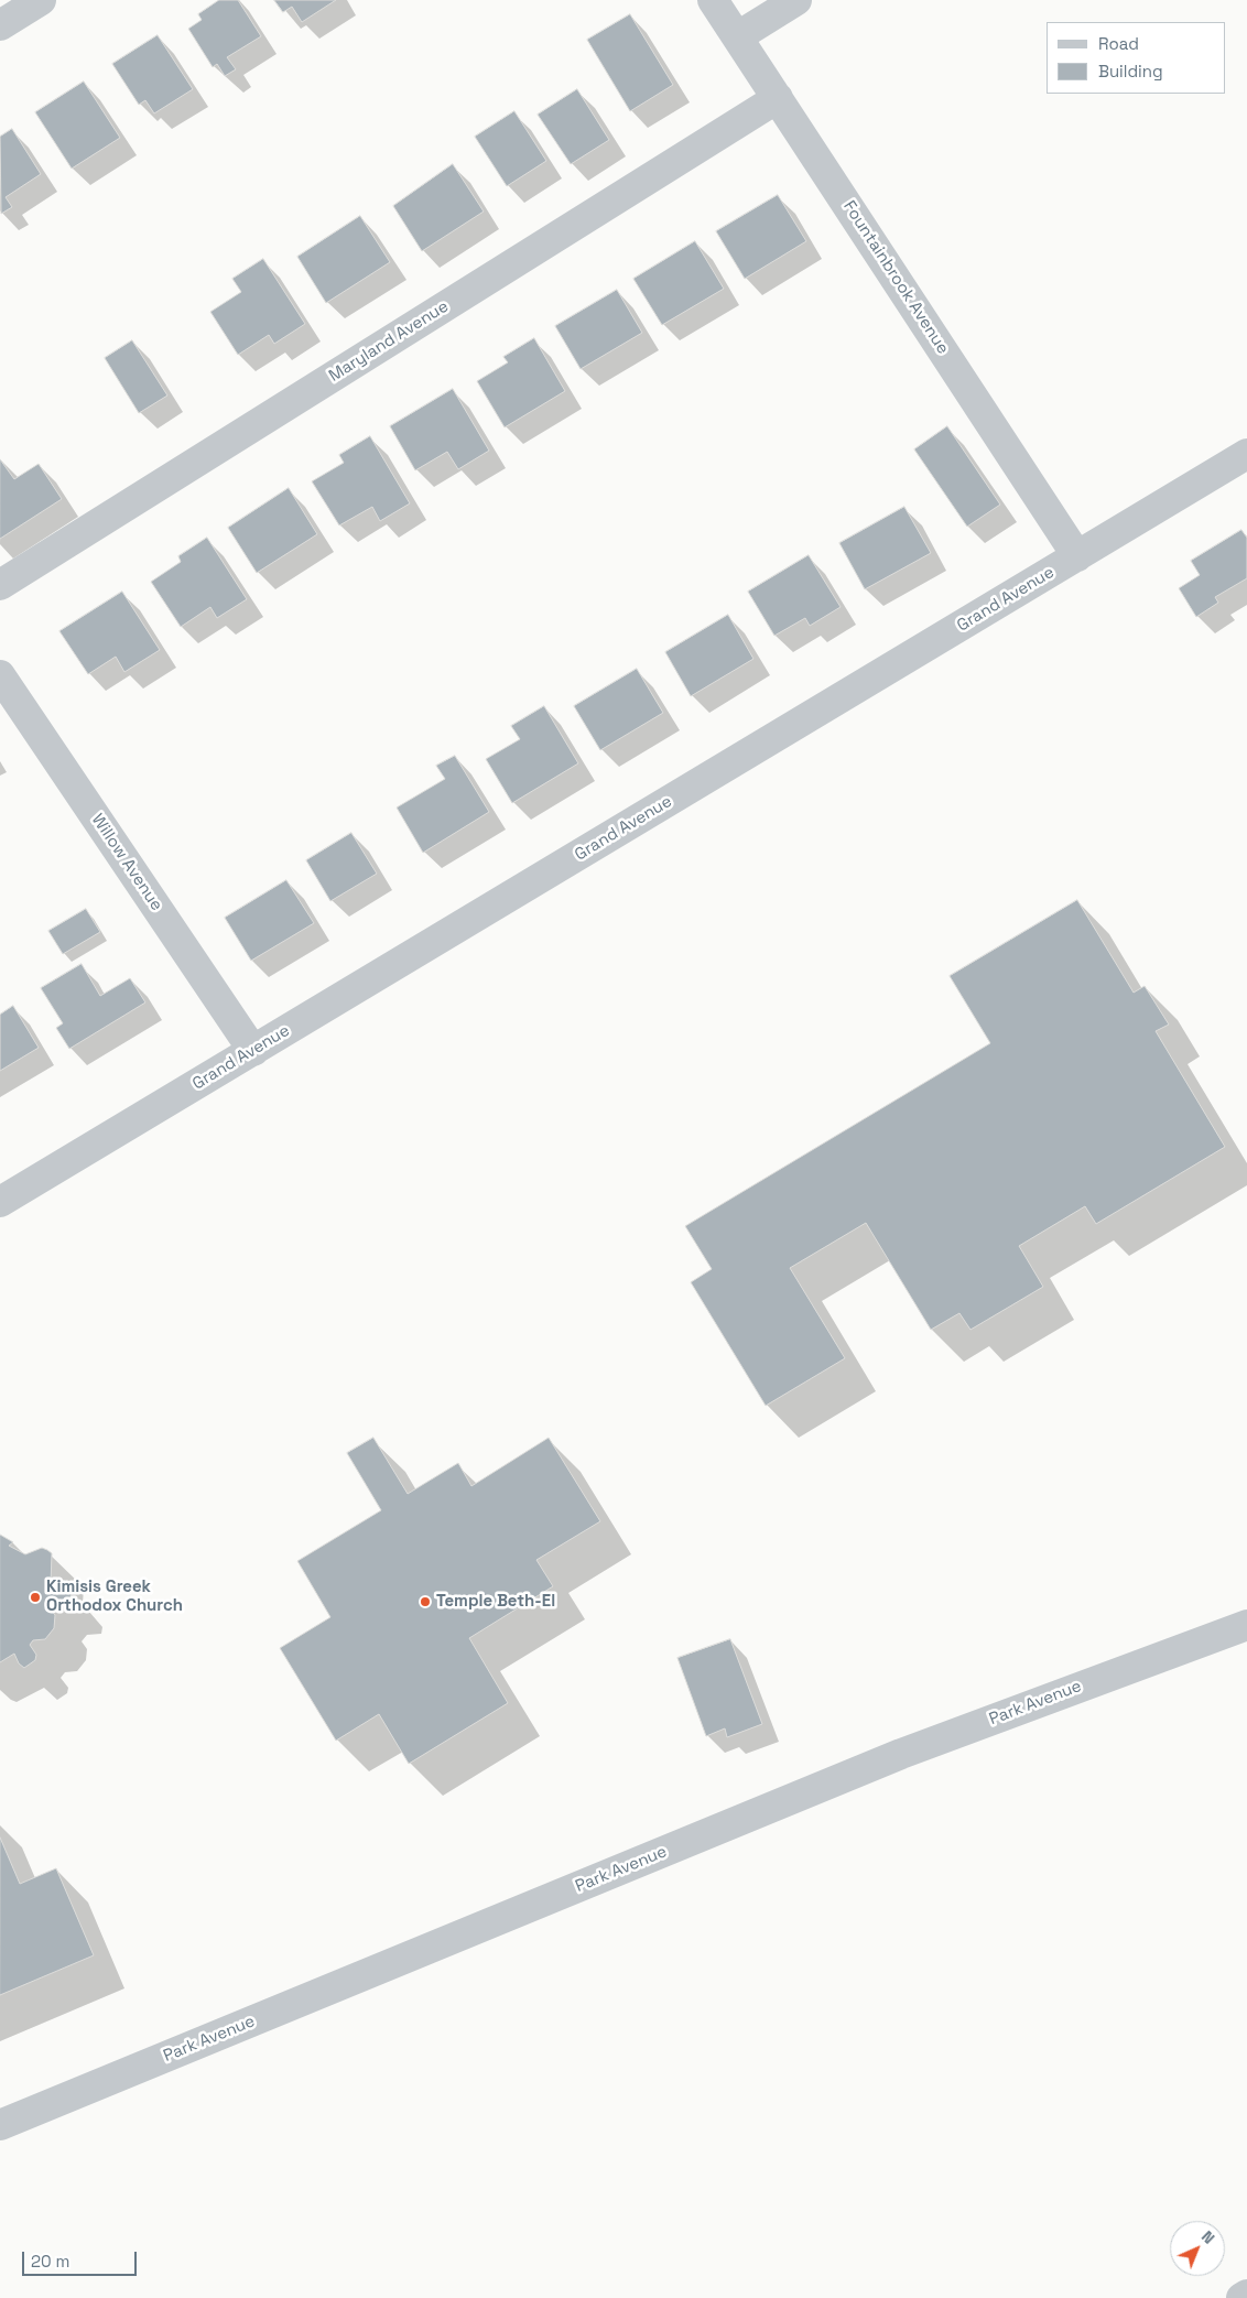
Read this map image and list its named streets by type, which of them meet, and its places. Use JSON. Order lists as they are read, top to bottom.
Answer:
{
  "streets": {
    "street": [
      "Fountainbrook Avenue",
      "Maryland Avenue",
      "Grand Avenue",
      "Willow Avenue",
      "Park Avenue"
    ]
  },
  "crossings": [
    ["Fountainbrook Avenue", "Maryland Avenue"],
    ["Fountainbrook Avenue", "Grand Avenue"],
    ["Grand Avenue", "Willow Avenue"]
  ],
  "places": ["Kimisis Greek Orthodox Church", "Temple Beth-El"],
  "legend": ["Road", "Building"],
  "scale_bar": "20 m",
  "north": "top right"
}
